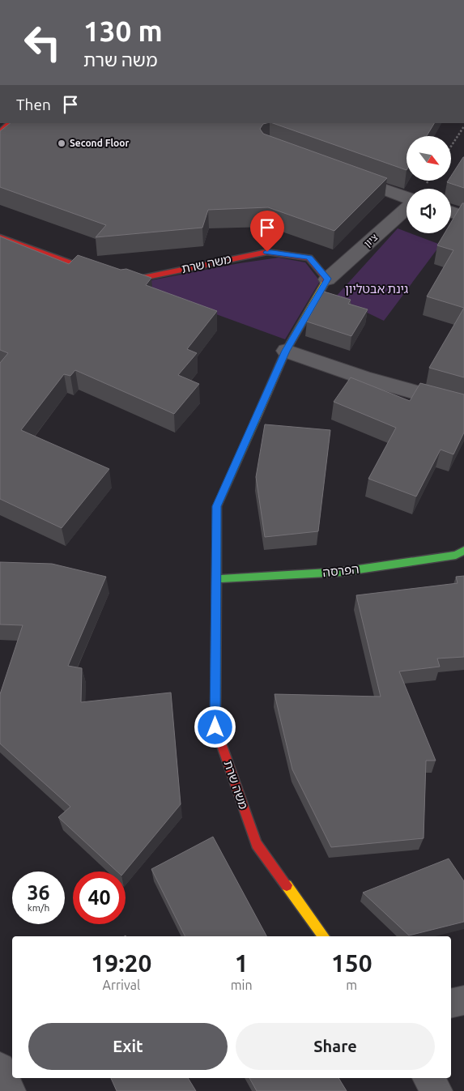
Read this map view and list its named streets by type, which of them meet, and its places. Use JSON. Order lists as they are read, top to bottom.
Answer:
{
  "streets": {
    "street": ["ציון", "משה שרת", "הפרסה"]
  },
  "crossings": [
    ["ציון", "משה שרת"],
    ["משה שרת", "הפרסה"]
  ],
  "parks": ["גינת אבטליון"],
  "places": ["Second Floor"],
  "north": "bottom right",
  "page": {
    "turn": ["130 m", "משה שרת"],
    "then": "Then",
    "speed": "36 km/h",
    "limit": "40",
    "eta": [
      "19:20",
      "Arrival",
      "1",
      "min",
      "150",
      "m"
    ],
    "buttons": ["Exit", "Share"]
  }
}
